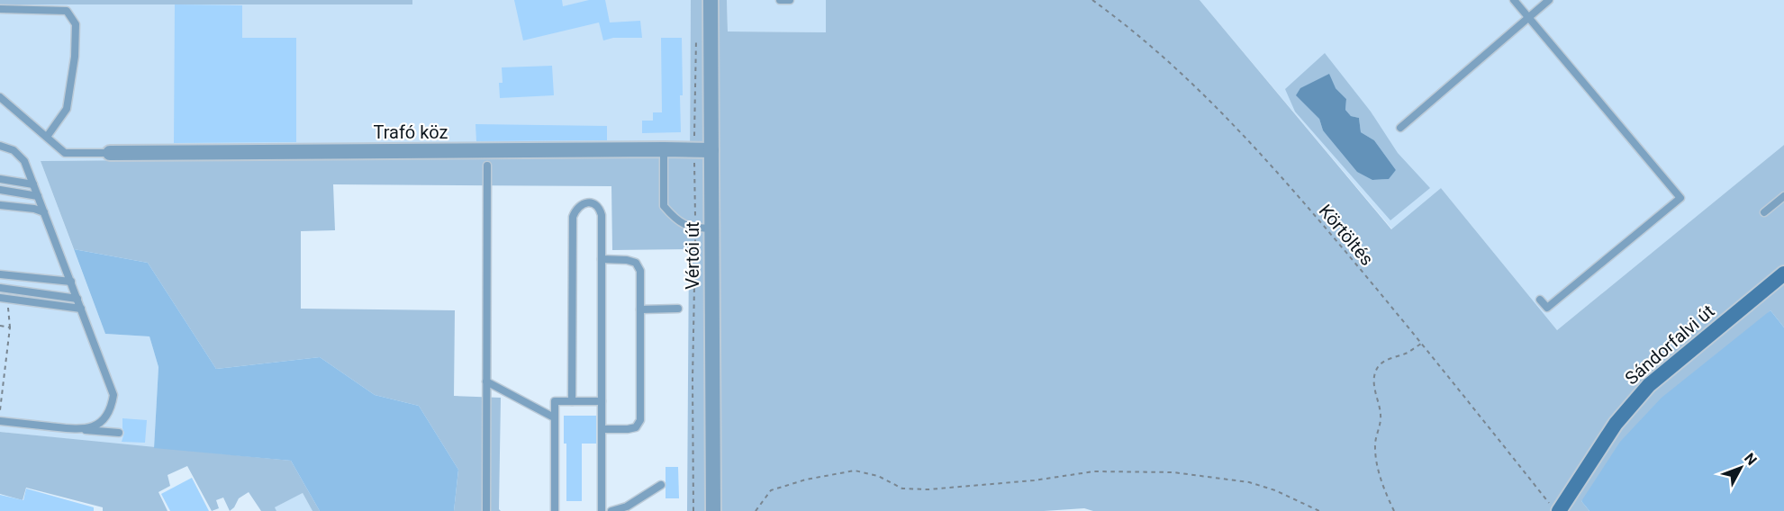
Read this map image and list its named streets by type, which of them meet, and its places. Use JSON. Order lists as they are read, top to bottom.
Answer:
{
  "streets": {
    "main road": ["Sándorfalvi út"],
    "street": ["Trafó köz", "Vértói út"],
    "path": ["Körtöltés"]
  },
  "crossings": [
    ["Trafó köz", "Vértói út"],
    ["Körtöltés", "Sándorfalvi út"]
  ],
  "north": "top right"
}
